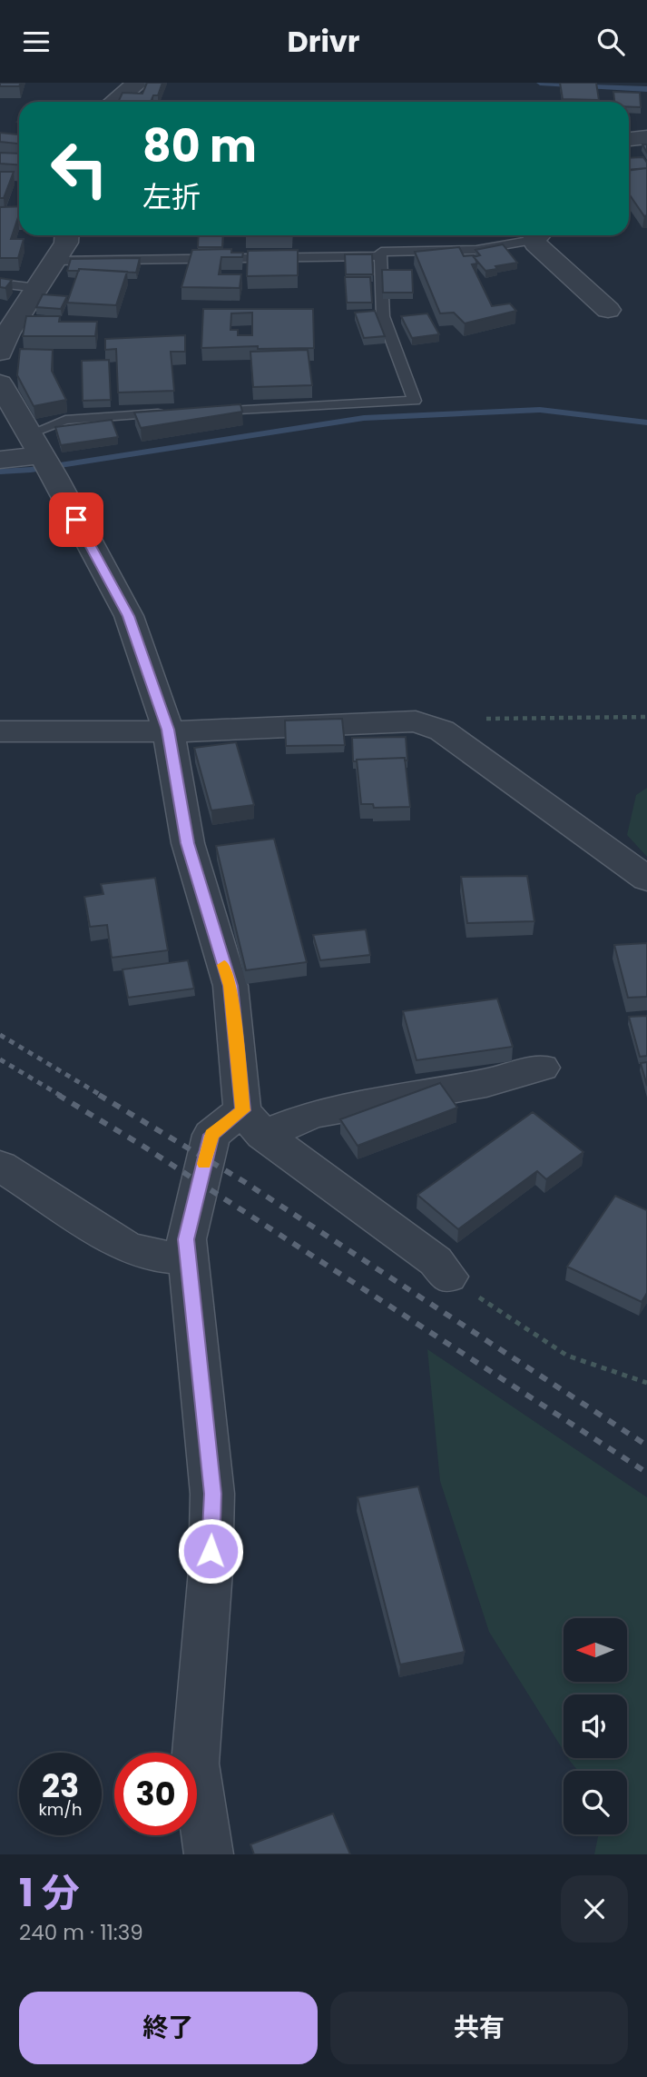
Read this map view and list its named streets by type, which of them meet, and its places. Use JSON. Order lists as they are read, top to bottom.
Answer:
{
  "north": "left",
  "page": {
    "header": "Drivr",
    "turn": ["80 m", "左折"],
    "speed": "23 km/h",
    "limit": "30",
    "heading": ["1 分", "240 m · 11:39"],
    "buttons": ["終了", "共有"]
  }
}
